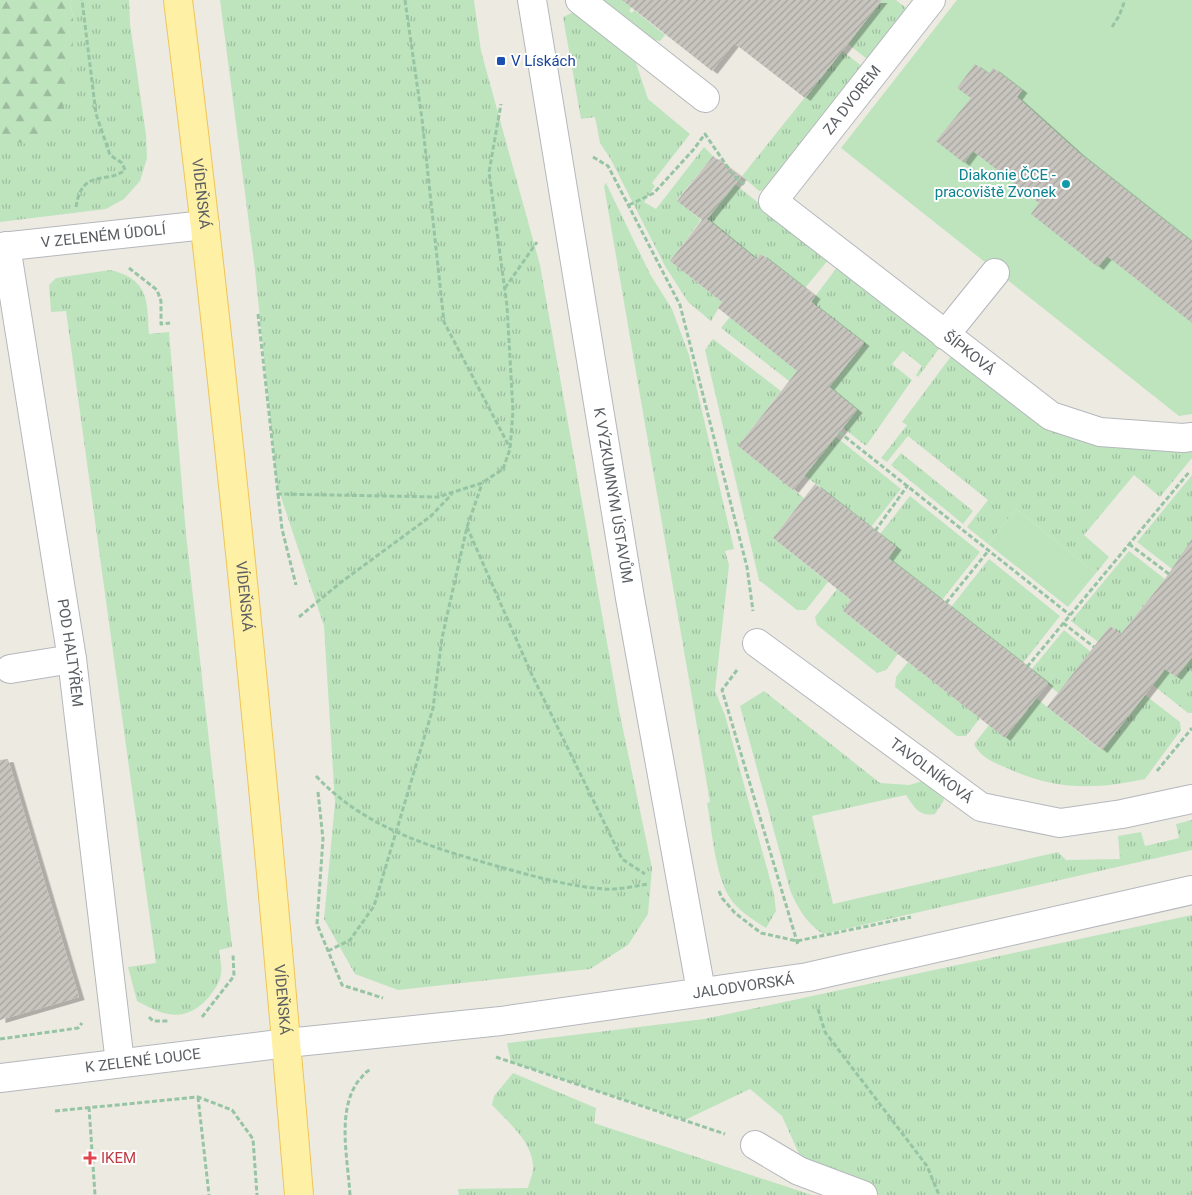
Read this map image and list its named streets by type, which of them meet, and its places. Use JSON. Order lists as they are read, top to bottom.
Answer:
{
  "streets": {
    "main road": ["VÍDEŇSKÁ"],
    "street": [
      "ZA DVOREM",
      "V ZELENÉM ÚDOLÍ",
      "ŠÍPKOVÁ",
      "K VÝZKUMNÝM ÚSTAVŮM",
      "POD HALTÝŘEM",
      "TAVOLNÍKOVÁ",
      "JALODVORSKÁ",
      "K ZELENÉ LOUCE"
    ]
  },
  "crossings": [
    ["ZA DVOREM", "ŠÍPKOVÁ"],
    ["VÍDEŇSKÁ", "V ZELENÉM ÚDOLÍ"],
    ["VÍDEŇSKÁ", "JALODVORSKÁ"],
    ["VÍDEŇSKÁ", "K ZELENÉ LOUCE"],
    ["V ZELENÉM ÚDOLÍ", "POD HALTÝŘEM"],
    ["K VÝZKUMNÝM ÚSTAVŮM", "JALODVORSKÁ"],
    ["POD HALTÝŘEM", "K ZELENÉ LOUCE"],
    ["JALODVORSKÁ", "K ZELENÉ LOUCE"]
  ],
  "places": {
    "transit": ["V Lískách"],
    "other": ["Diakonie ČCE - pracoviště Zvonek"],
    "health": ["IKEM"]
  }
}
